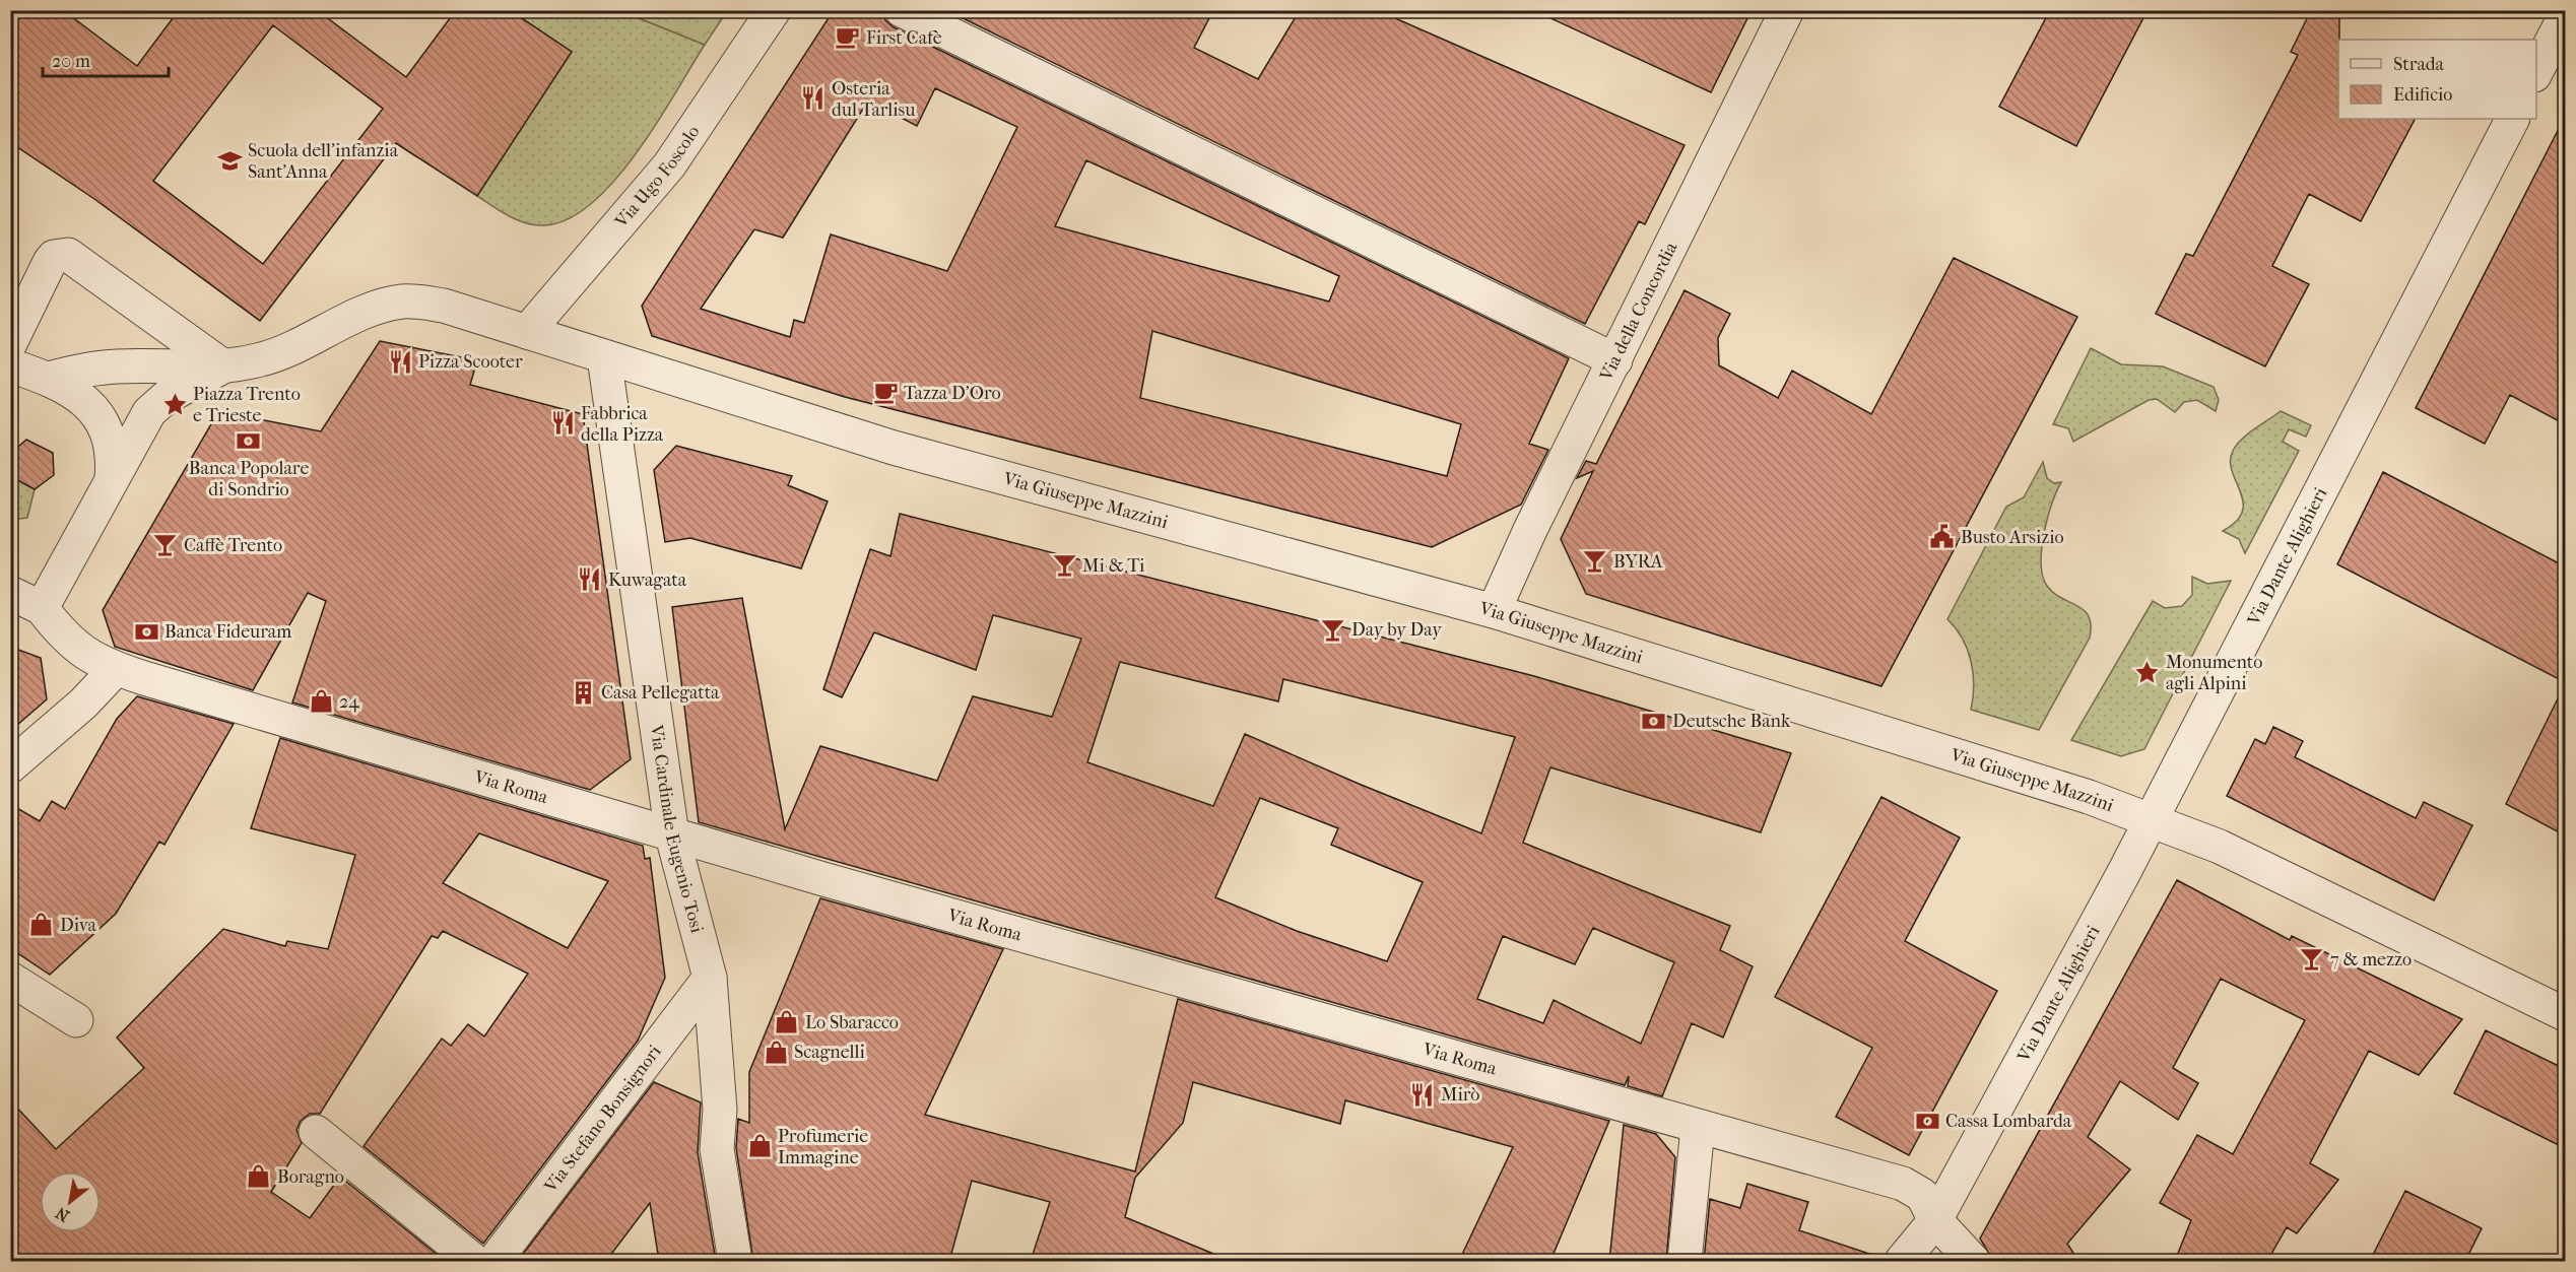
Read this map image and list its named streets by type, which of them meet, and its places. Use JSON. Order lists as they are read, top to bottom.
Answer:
{
  "streets": {
    "street": [
      "Via Ugo Foscolo",
      "Via della Concordia",
      "Via Giuseppe Mazzini",
      "Via Dante Alighieri",
      "Via Roma",
      "Via Cardinale Eugenio Tosi",
      "Via Stefano Bonsignori"
    ]
  },
  "crossings": [
    ["Via Ugo Foscolo", "Via Giuseppe Mazzini"],
    ["Via della Concordia", "Via Giuseppe Mazzini"],
    ["Via Giuseppe Mazzini", "Via Dante Alighieri"],
    ["Via Giuseppe Mazzini", "Via Cardinale Eugenio Tosi"],
    ["Via Dante Alighieri", "Via Roma"],
    ["Via Roma", "Via Cardinale Eugenio Tosi"],
    ["Via Cardinale Eugenio Tosi", "Via Stefano Bonsignori"]
  ],
  "places": {
    "cafe": ["First Cafè", "Tazza D'Oro"],
    "restaurant": [
      "Osteria dul Tarlisu",
      "Pizza Scooter",
      "Fabbrica della Pizza",
      "Kuwagata",
      "Mirò"
    ],
    "school or university": ["Scuola dell'infanzia Sant'Anna"],
    "place": ["Piazza Trento e Trieste", "Monumento agli Alpini"],
    "bank": [
      "Banca Popolare di Sondrio",
      "Banca Fideuram",
      "Deutsche Bank",
      "Cassa Lombarda"
    ],
    "public building": ["Busto Arsizio"],
    "bar": [
      "Caffè Trento",
      "BYRA",
      "Mi & Ti",
      "Day by Day",
      "7 & mezzo"
    ],
    "building": ["Casa Pellegatta"],
    "shop": [
      "24",
      "Diva",
      "Lo Sbaracco",
      "Scagnelli",
      "Profumerie Immagine",
      "Boragno"
    ]
  },
  "legend": ["Strada", "Edificio"],
  "scale_bar": "20 m",
  "north": "bottom left"
}
